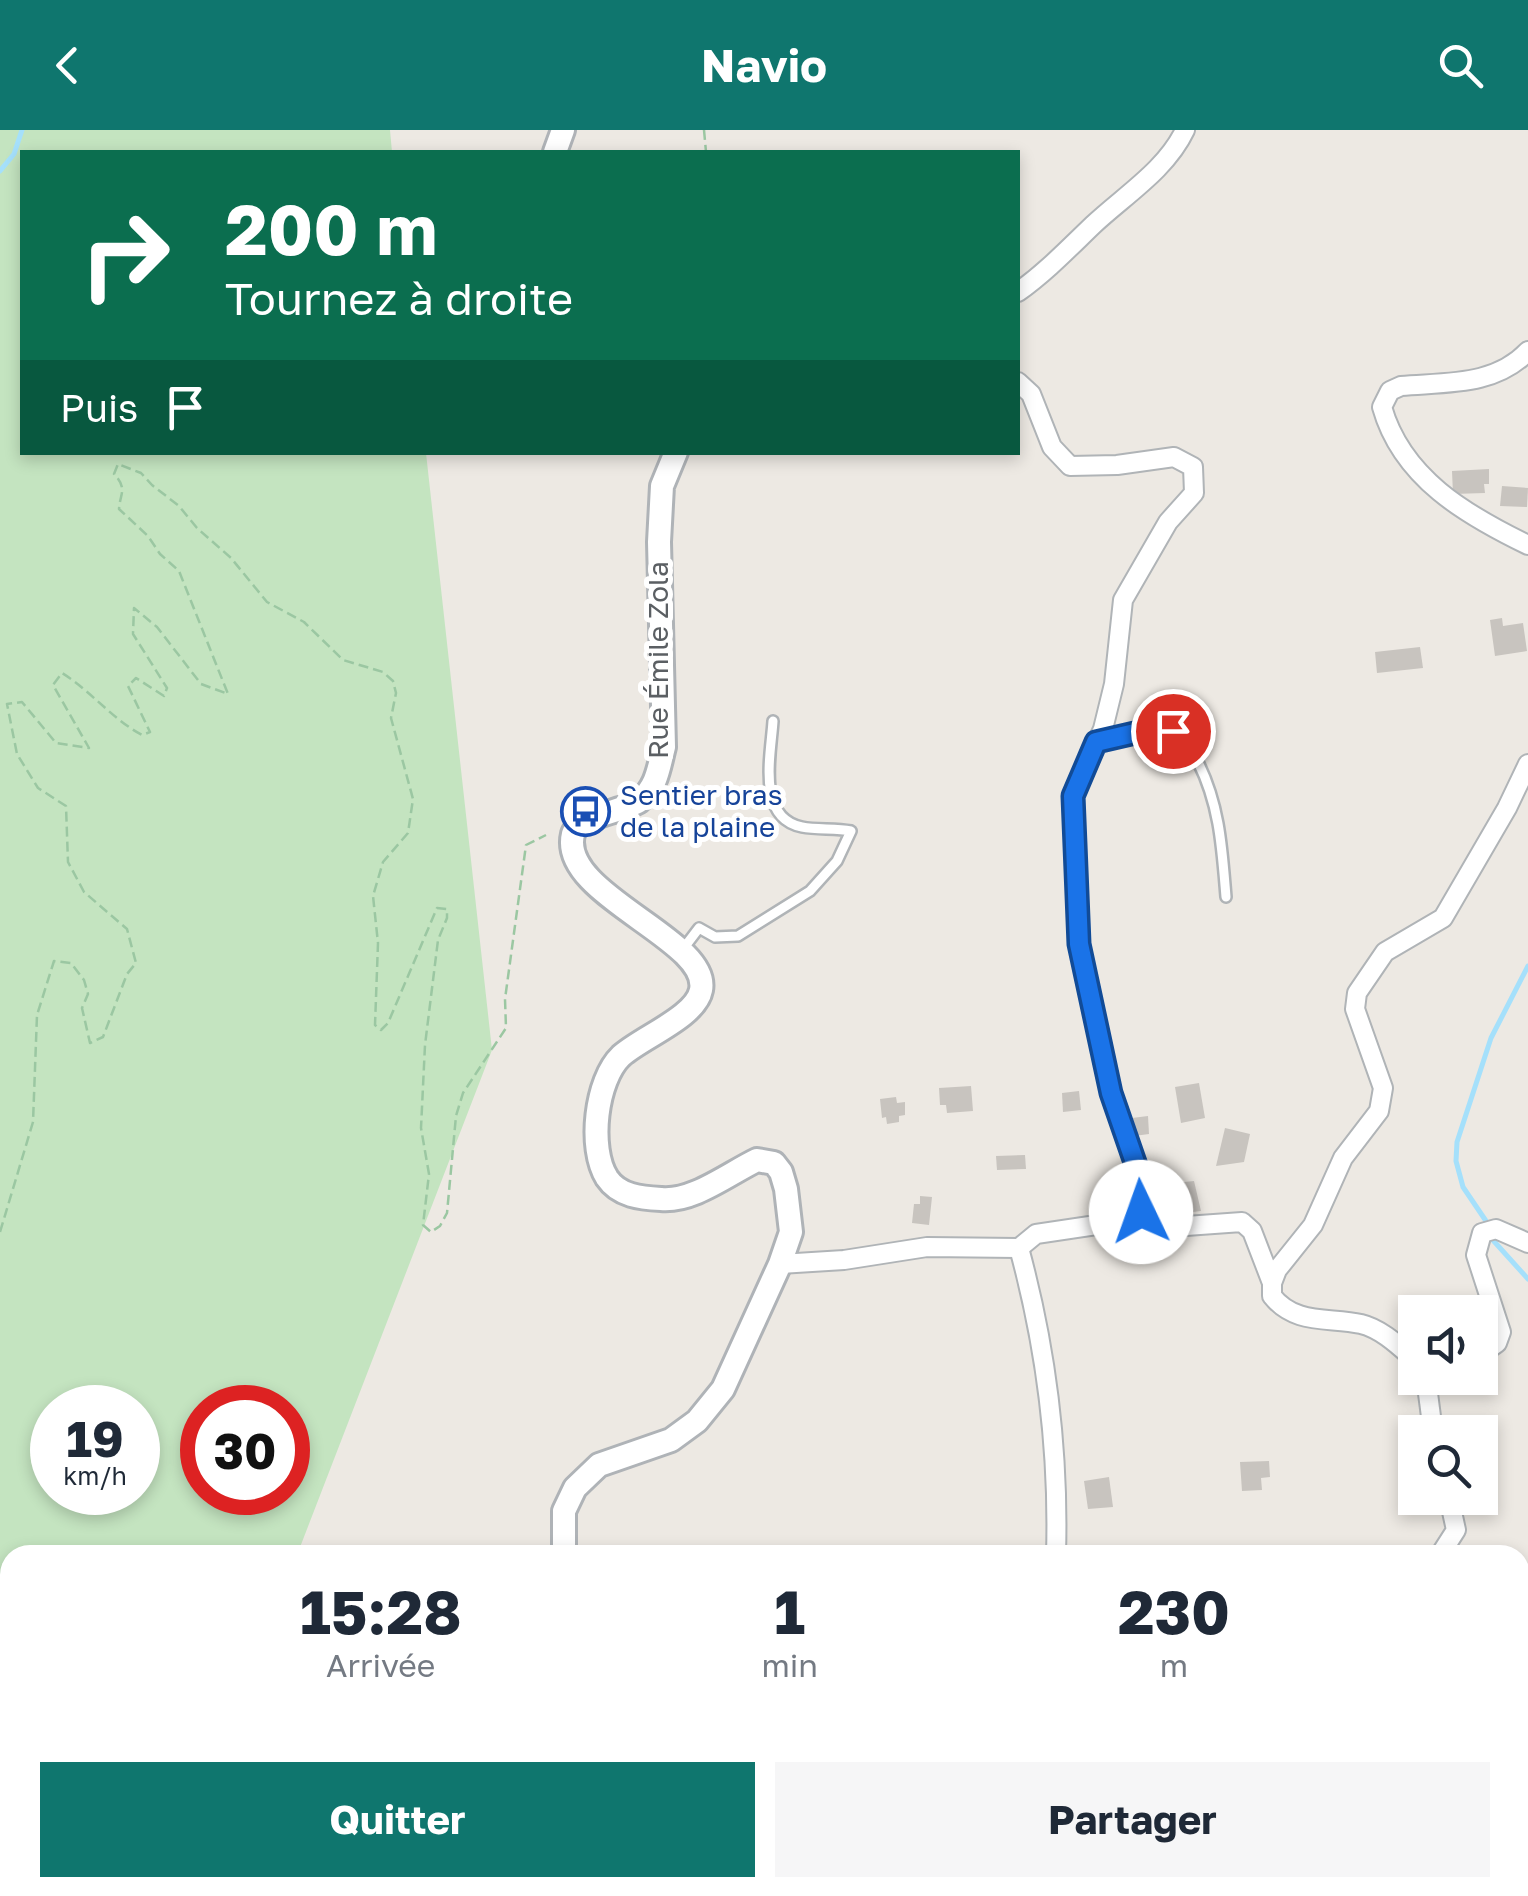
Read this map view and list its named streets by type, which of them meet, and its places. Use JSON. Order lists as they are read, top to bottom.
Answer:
{
  "streets": {
    "main road": ["Rue Émile Zola"]
  },
  "places": {
    "bus stop": ["Sentier bras de la plaine"]
  },
  "page": {
    "header": "Navio",
    "turn": ["200 m", "Tournez à droite"],
    "then": "Puis",
    "speed": "19 km/h",
    "limit": "30",
    "eta": [
      "15:28",
      "Arrivée",
      "1",
      "min",
      "230",
      "m"
    ],
    "buttons": ["Quitter", "Partager"]
  }
}
